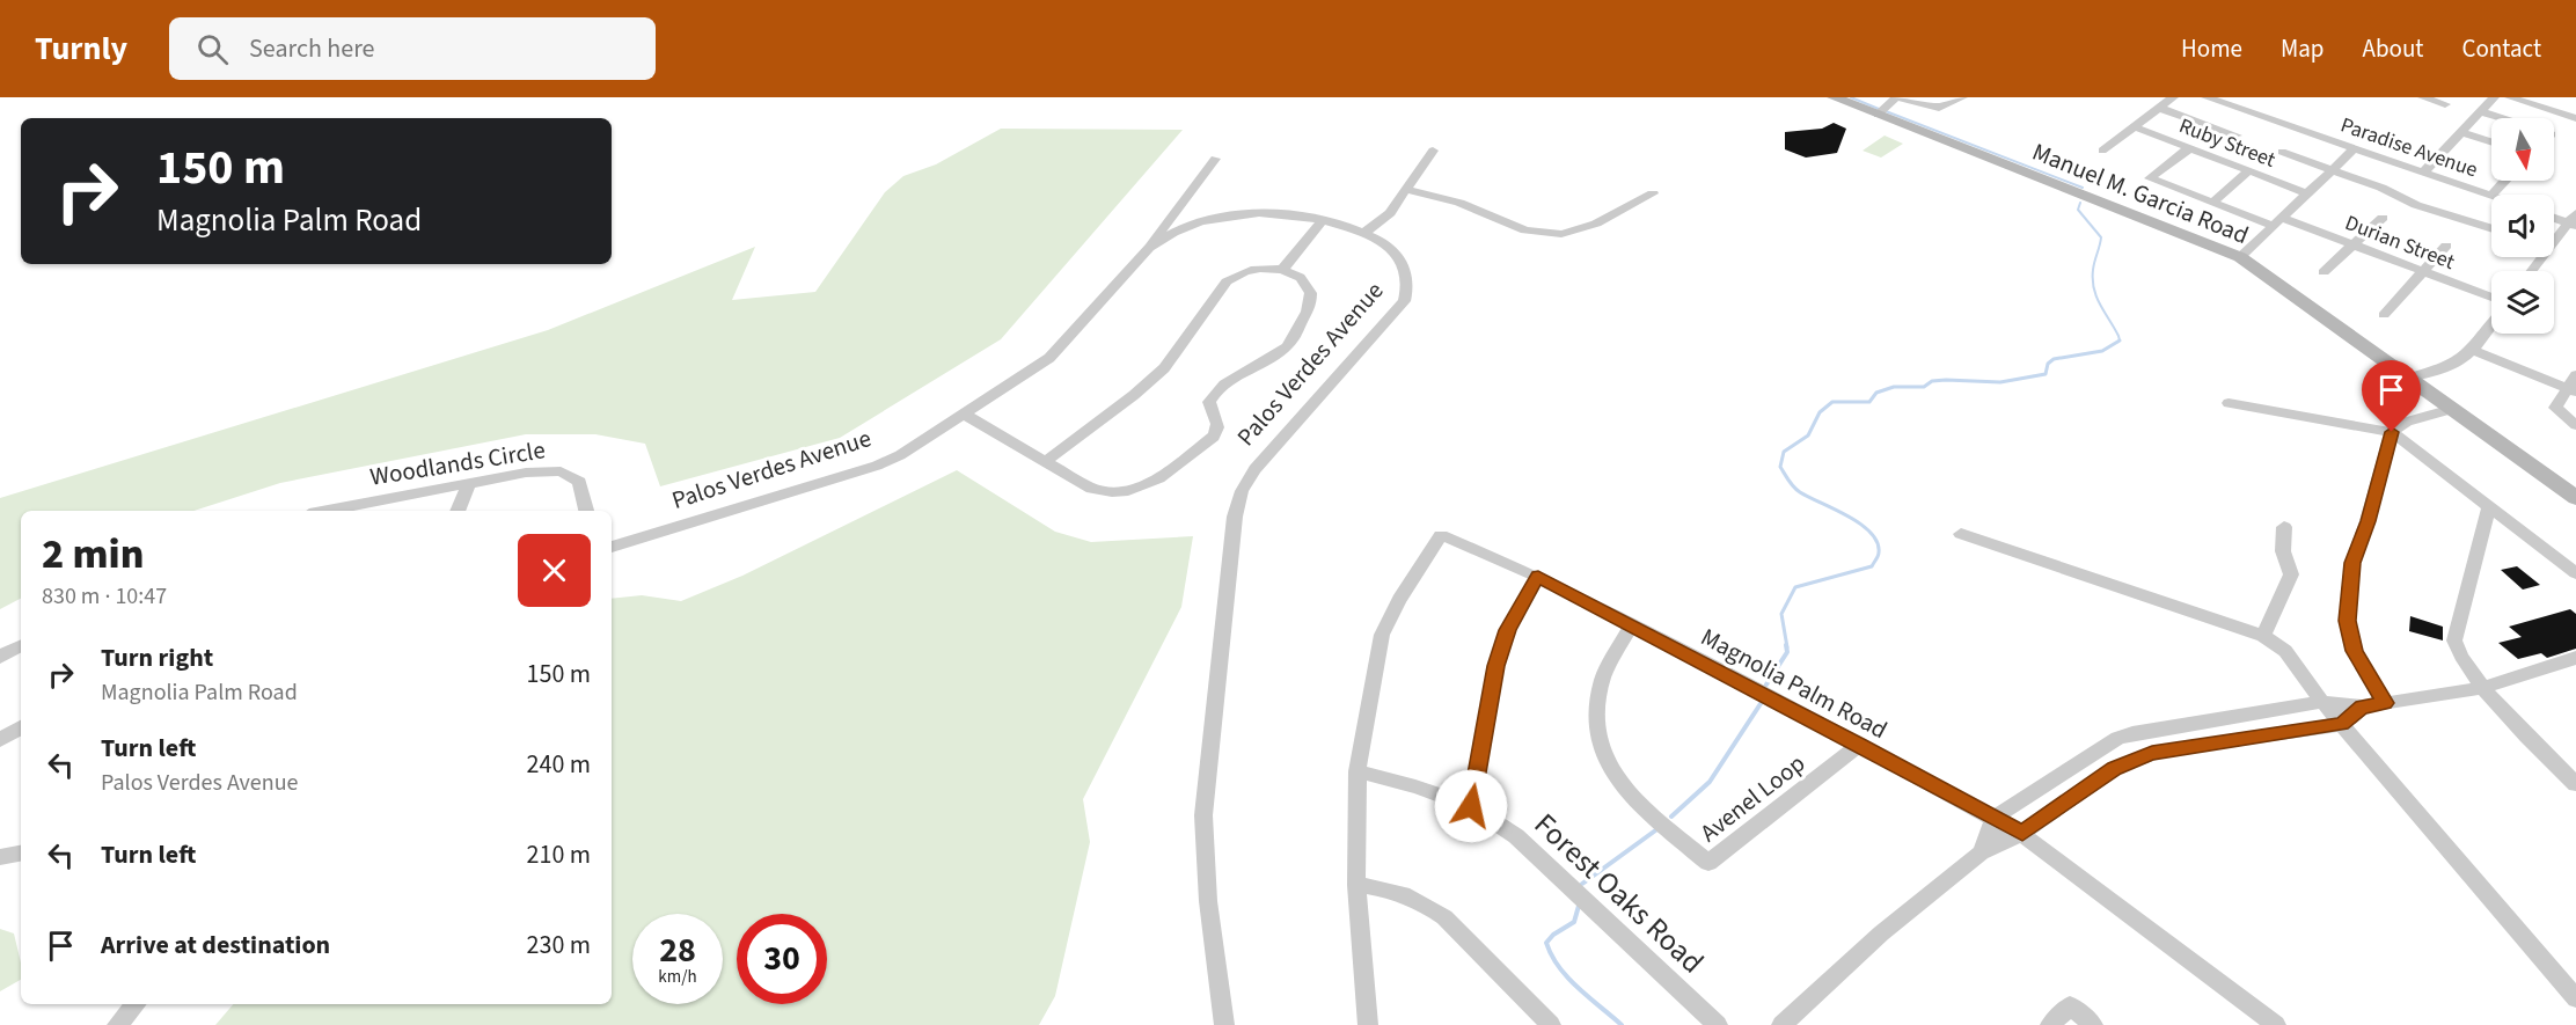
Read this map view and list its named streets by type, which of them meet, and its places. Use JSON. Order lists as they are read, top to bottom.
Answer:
{
  "streets": {
    "main road": ["Manuel M. Garcia Road"],
    "street": [
      "Ruby Street",
      "Paradise Avenue",
      "Durian Street",
      "Palos Verdes Avenue",
      "Woodlands Circle",
      "Magnolia Palm Road",
      "Avenel Loop",
      "Forest Oaks Road"
    ]
  },
  "crossings": [
    ["Ruby Street", "Durian Street"],
    ["Magnolia Palm Road", "Avenel Loop"],
    ["Magnolia Palm Road", "Forest Oaks Road"]
  ],
  "north": "bottom",
  "page": {
    "header": "Turnly",
    "search": "Search here",
    "nav": [
      "Home",
      "Map",
      "About",
      "Contact"
    ],
    "turn": ["150 m", "Magnolia Palm Road"],
    "heading": ["2 min", "830 m · 10:47"],
    "list": [
      {
        "name": "Turn right",
        "note": "Magnolia Palm Road",
        "value": "150 m"
      },
      {
        "name": "Turn left",
        "note": "Palos Verdes Avenue",
        "value": "240 m"
      },
      {
        "name": "Turn left",
        "value": "210 m"
      },
      {
        "name": "Arrive at destination",
        "value": "230 m"
      }
    ],
    "speed": "28 km/h",
    "limit": "30"
  }
}
